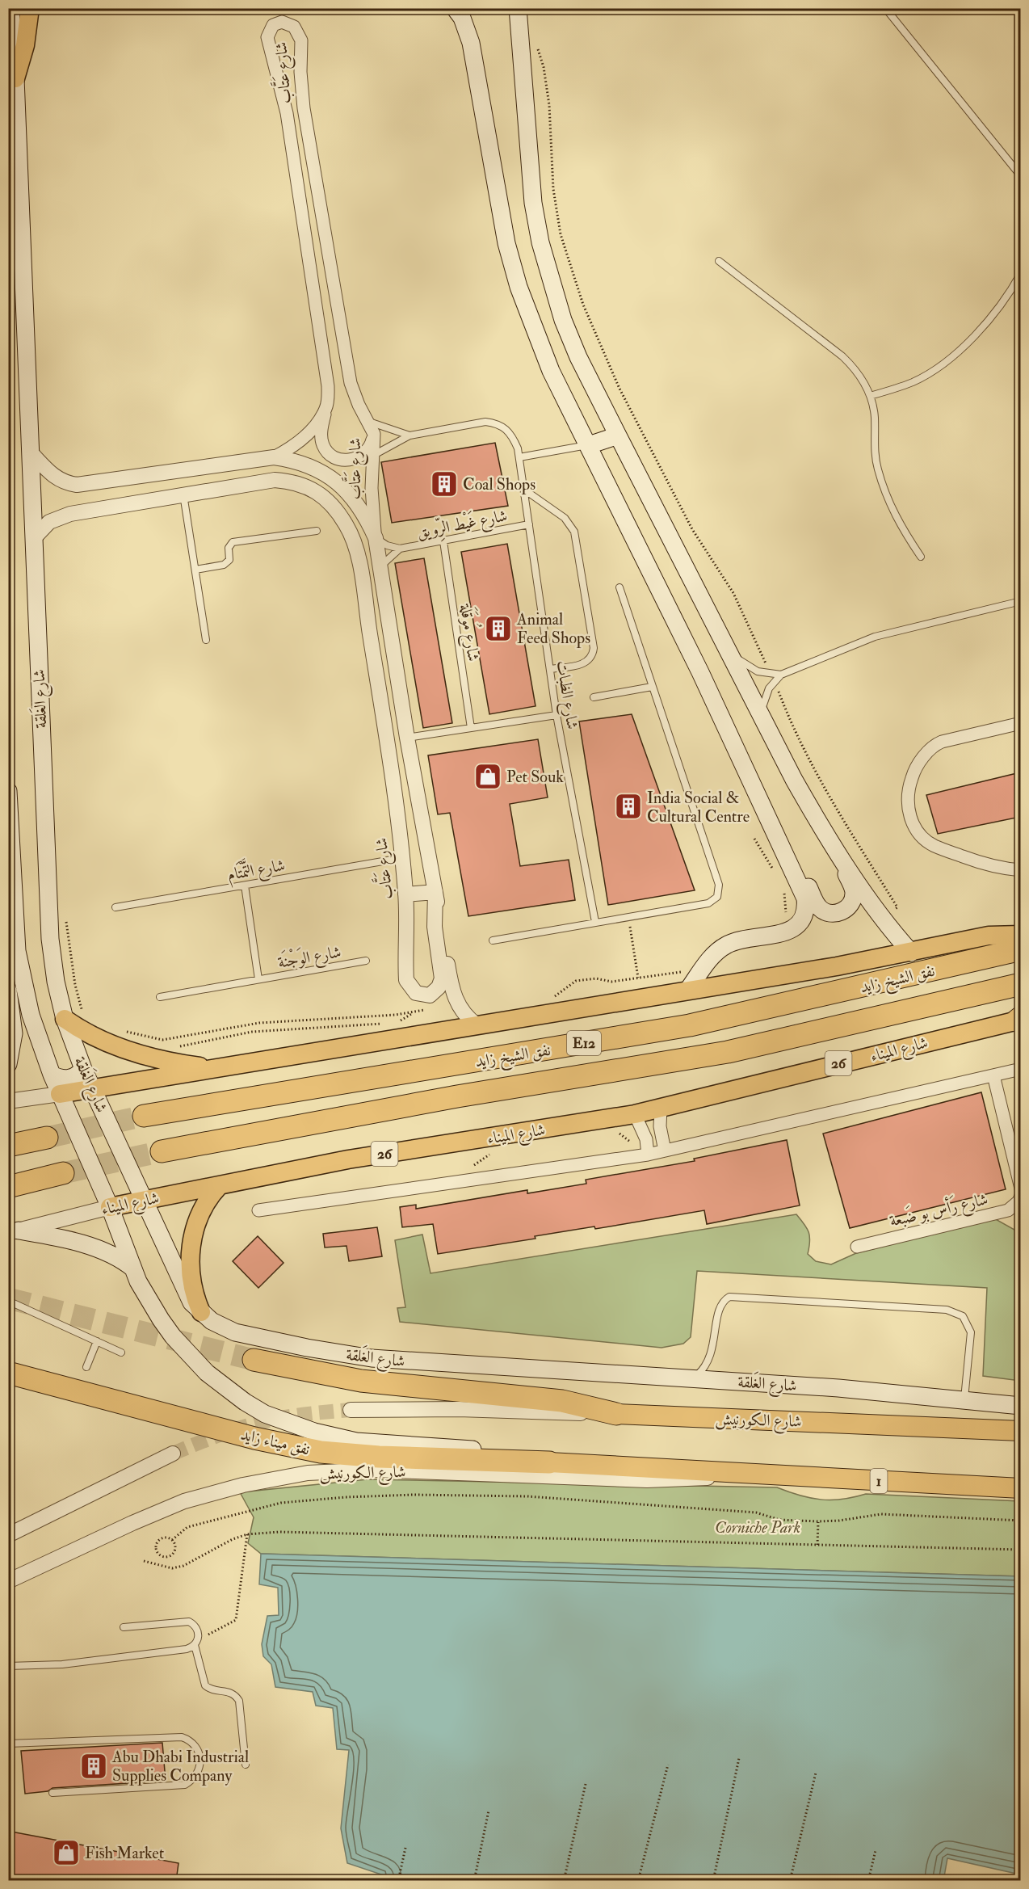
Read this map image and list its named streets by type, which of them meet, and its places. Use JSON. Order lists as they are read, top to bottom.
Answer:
{
  "streets": {
    "highway": [
      "نفق الشيخ زايد",
      "E12",
      "شارع الكورنيش",
      "نفق ميناء زايد",
      "1"
    ],
    "main road": ["شارع الغَلقة", "شارع الميناء", "26"],
    "street": ["شارع عَتَّاب", "شارع رَأس بو ضَبعة"],
    "lane": [
      "شارع غَيْط الرِّويق",
      "شارع مُوقَلَة",
      "شارع الظبات",
      "شارع التَّمْتَام",
      "شارع الوَجْنَة"
    ]
  },
  "crossings": [
    ["شارع عَتَّاب", "شارع غَيْط الرِّويق"],
    ["شارع عَتَّاب", "شارع الظبات"],
    ["شارع عَتَّاب", "شارع الغَلقة"],
    ["شارع عَتَّاب", "شارع التَّمْتَام"],
    ["شارع غَيْط الرِّويق", "شارع مُوقَلَة"],
    ["شارع غَيْط الرِّويق", "شارع الظبات"],
    ["شارع الغَلقة", "شارع الميناء"],
    ["شارع الغَلقة", "شارع الكورنيش"],
    ["شارع الغَلقة", "نفق ميناء زايد"],
    ["شارع التَّمْتَام", "شارع الوَجْنَة"],
    ["شارع الكورنيش", "نفق ميناء زايد"]
  ],
  "parks": ["Corniche Park"],
  "places": {
    "building": [
      "Coal Shops",
      "Animal Feed Shops",
      "India Social & Cultural Centre",
      "Abu Dhabi Industrial Supplies Company"
    ],
    "shop": ["Pet Souk", "Fish Market"]
  }
}
